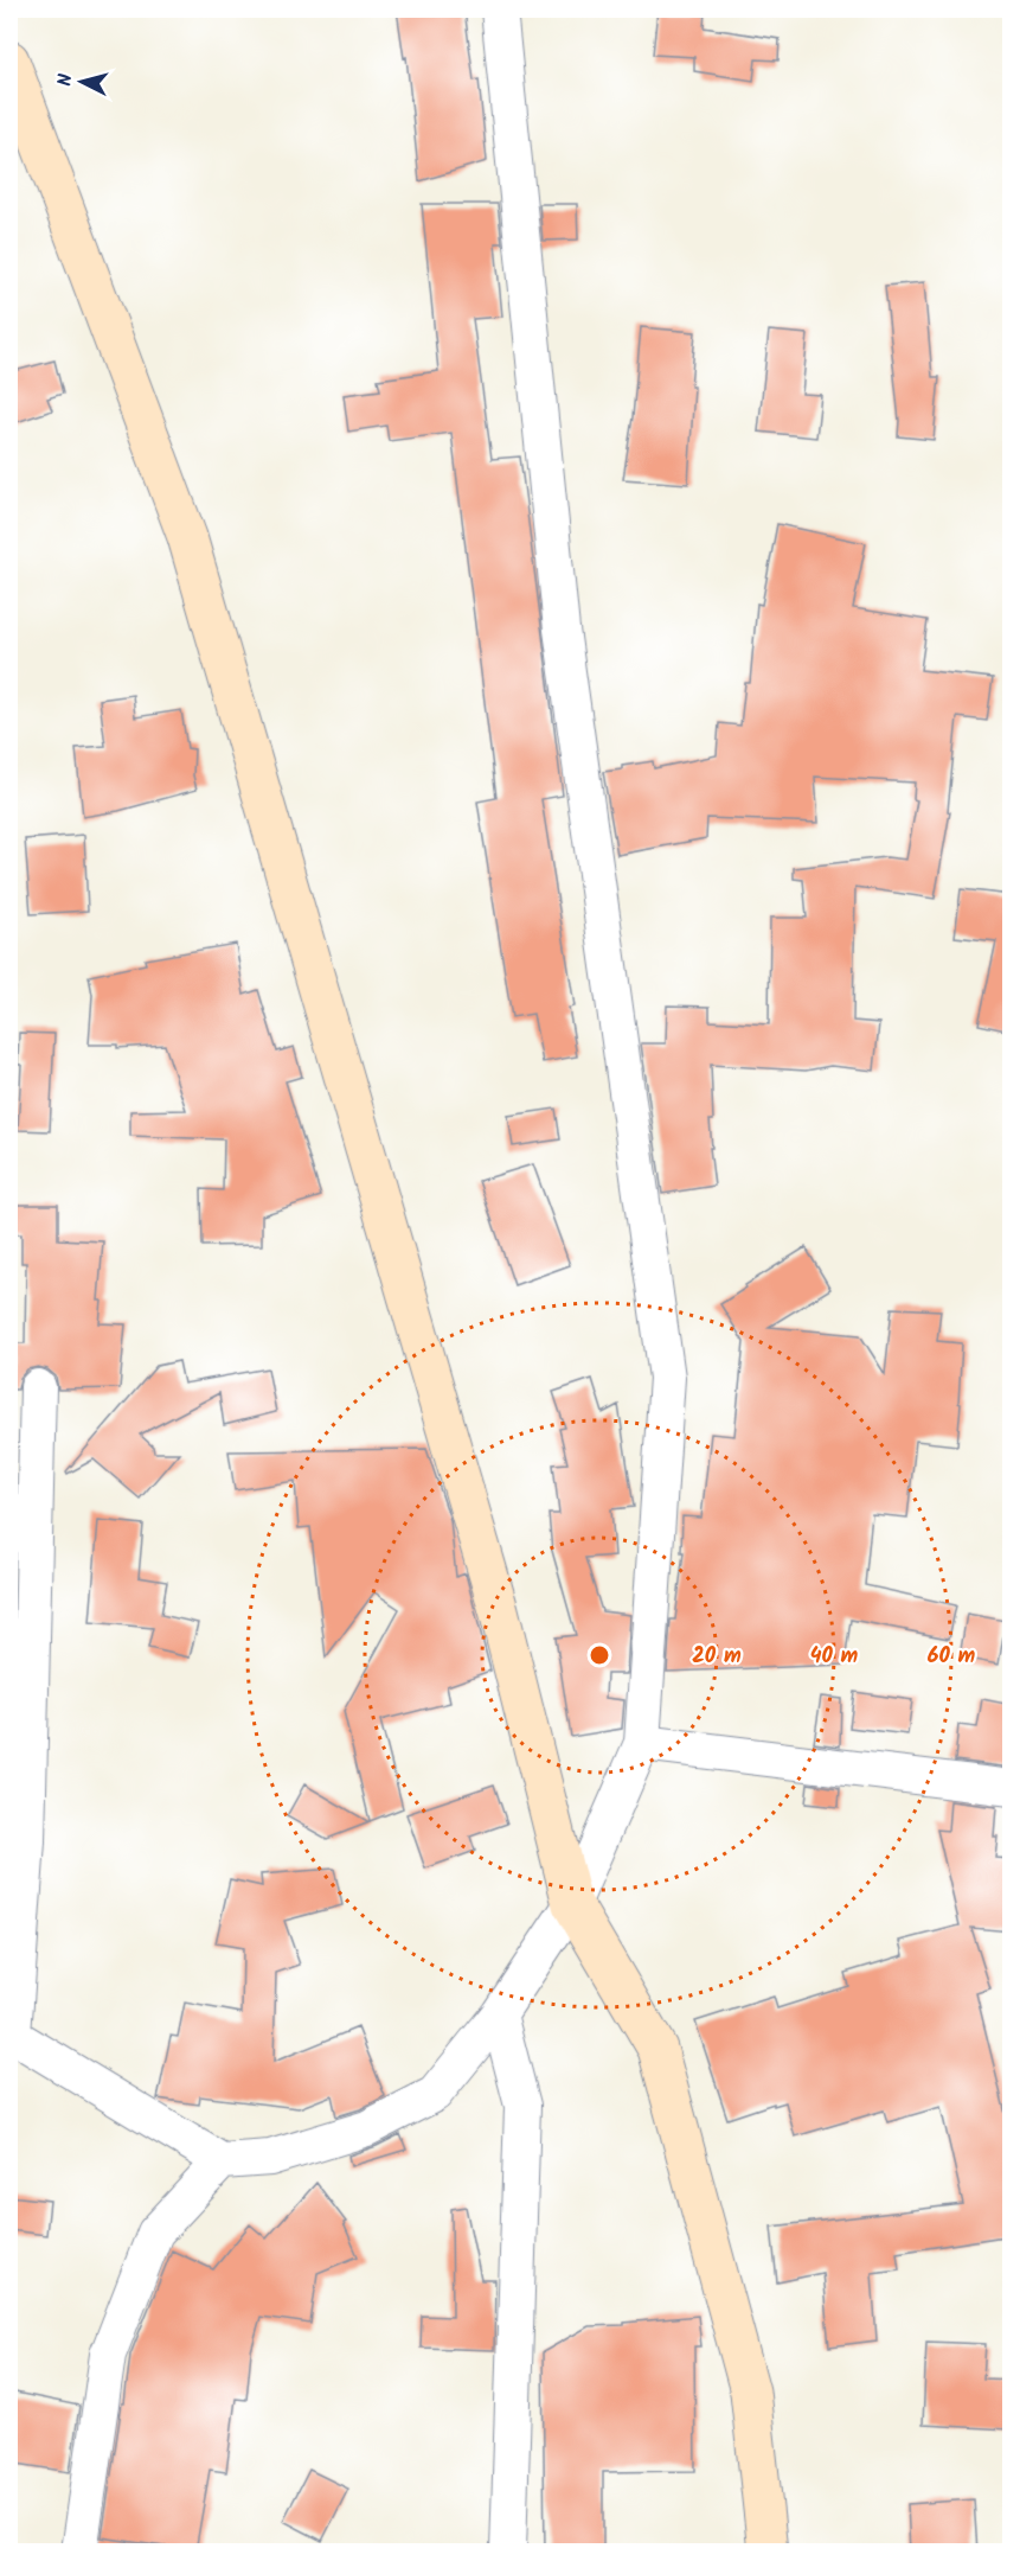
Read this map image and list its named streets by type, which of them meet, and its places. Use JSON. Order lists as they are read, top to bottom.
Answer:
{
  "north": "left",
  "rings": ["20 m", "40 m", "60 m"]
}
